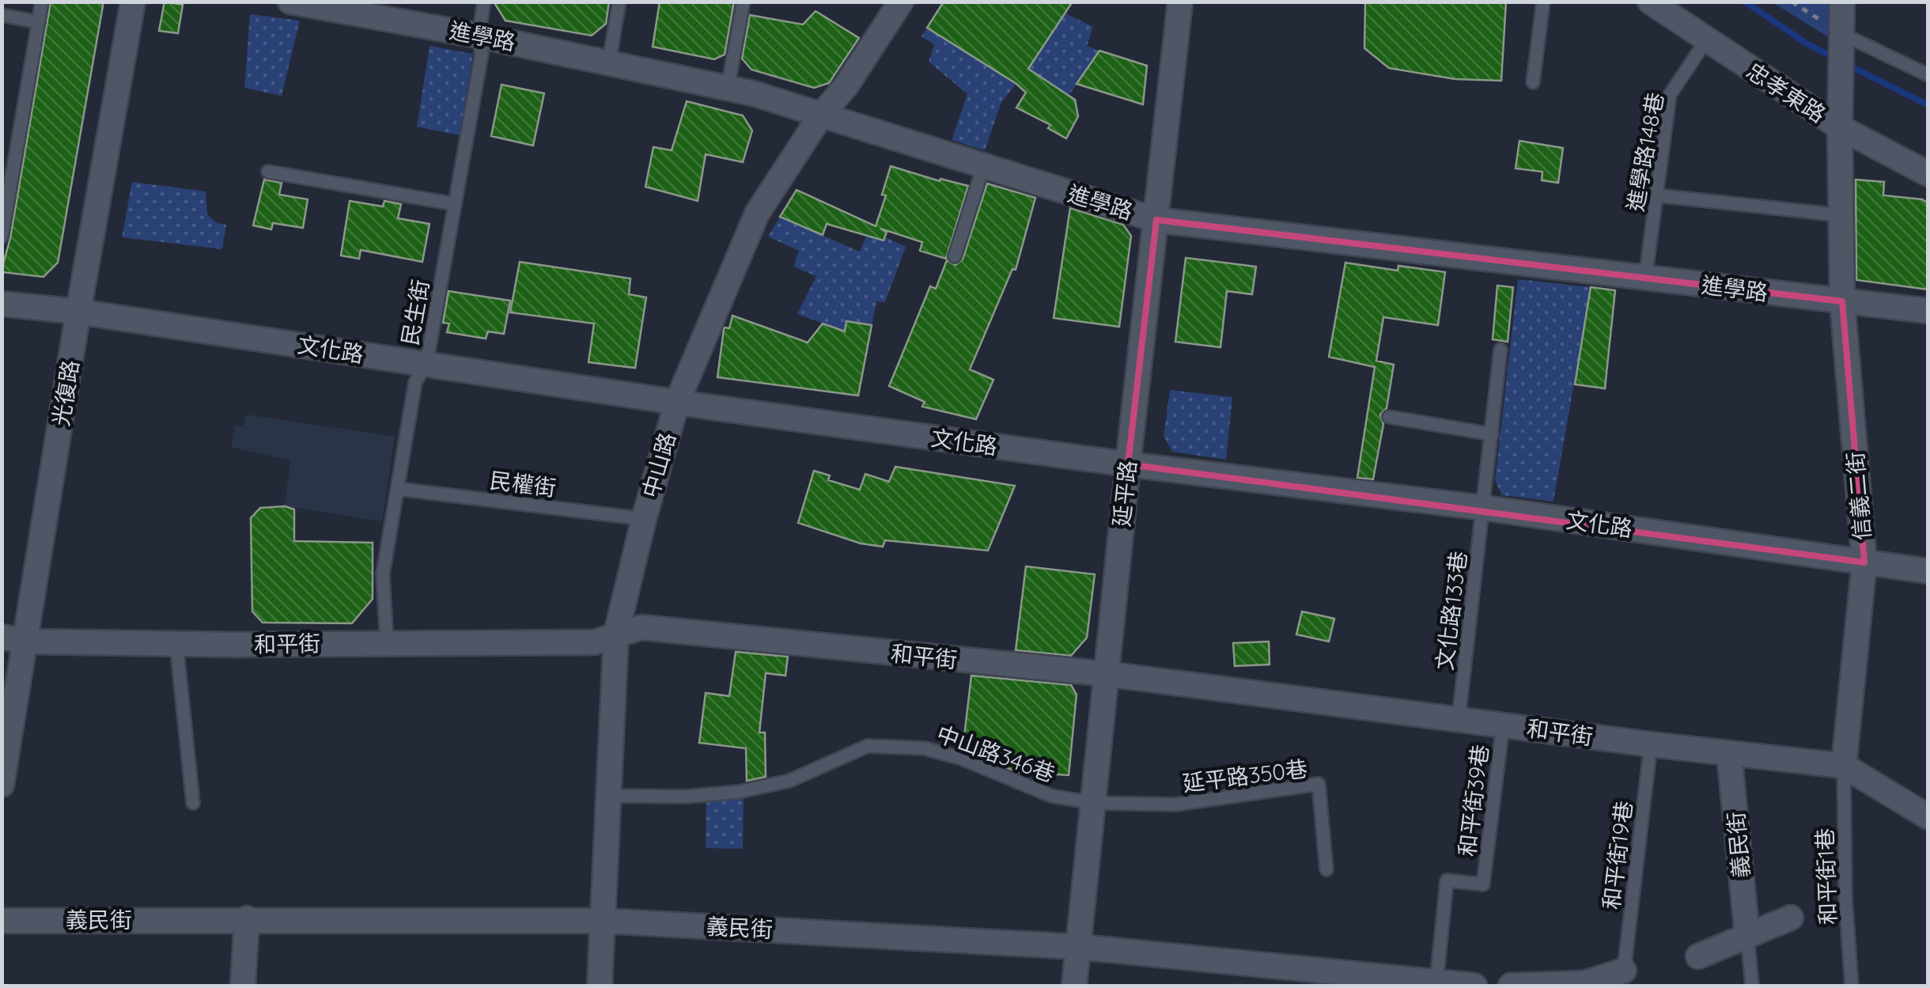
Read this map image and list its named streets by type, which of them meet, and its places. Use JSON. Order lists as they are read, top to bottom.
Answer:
{
  "streets": {
    "street": [
      "進學路",
      "忠孝東路",
      "文化路",
      "光復路",
      "中山路",
      "延平路",
      "信義二街",
      "和平街",
      "義民街"
    ],
    "lane": [
      "進學路148巷",
      "民生街",
      "民權街",
      "文化路133巷",
      "中山路346巷",
      "延平路350巷",
      "和平街39巷",
      "和平街19巷",
      "和平街1巷"
    ]
  },
  "crossings": [
    ["進學路", "進學路148巷"],
    ["進學路", "民生街"],
    ["進學路", "中山路"],
    ["進學路", "延平路"],
    ["進學路", "信義二街"],
    ["忠孝東路", "進學路148巷"],
    ["忠孝東路", "信義二街"],
    ["民生街", "文化路"],
    ["民生街", "民權街"],
    ["民生街", "和平街"],
    ["文化路", "光復路"],
    ["文化路", "中山路"],
    ["文化路", "延平路"],
    ["文化路", "信義二街"],
    ["文化路", "文化路133巷"],
    ["光復路", "和平街"],
    ["中山路", "民權街"],
    ["中山路", "和平街"],
    ["中山路", "中山路346巷"],
    ["中山路", "義民街"],
    ["延平路", "和平街"],
    ["延平路", "中山路346巷"],
    ["延平路", "延平路350巷"],
    ["延平路", "義民街"],
    ["信義二街", "和平街"],
    ["信義二街", "和平街1巷"],
    ["文化路133巷", "和平街"],
    ["和平街", "和平街39巷"],
    ["和平街", "義民街"],
    ["和平街", "和平街19巷"],
    ["和平街", "和平街1巷"],
    ["中山路346巷", "延平路350巷"],
    ["和平街39巷", "義民街"]
  ]
}
